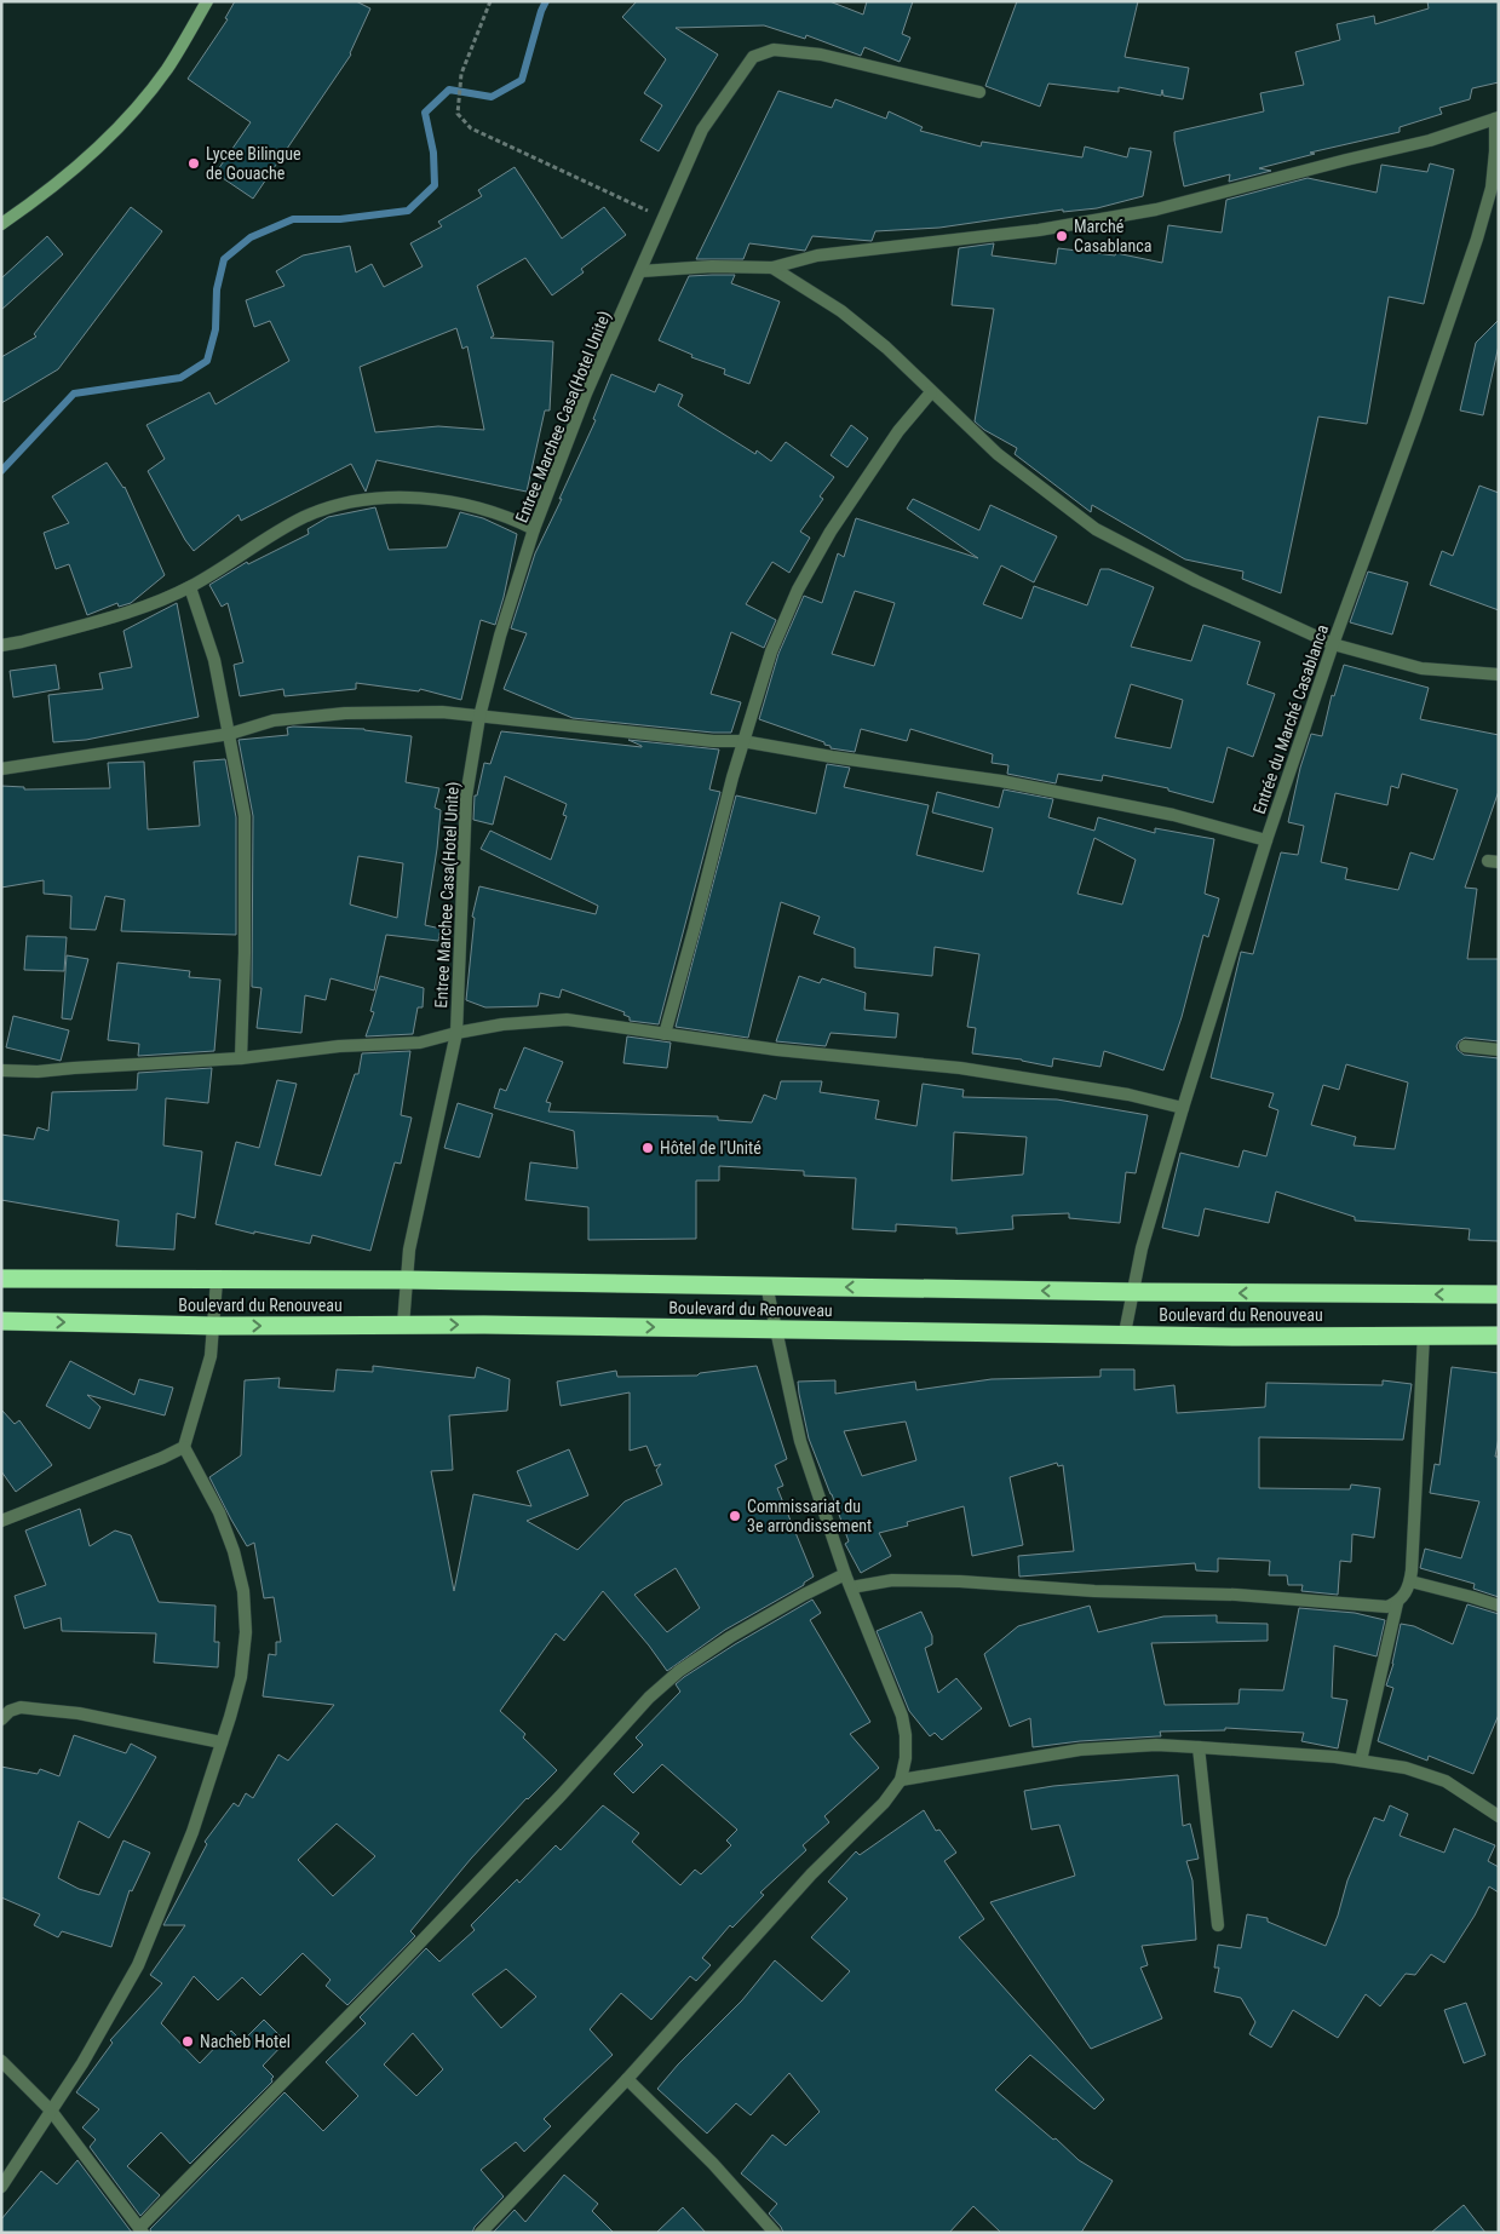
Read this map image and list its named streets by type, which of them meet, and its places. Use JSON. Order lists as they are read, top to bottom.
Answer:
{
  "streets": {
    "highway": ["Boulevard du Renouveau"],
    "street": ["Entree Marchee Casa(Hotel Unite)", "Entrée du Marché Casablanca"]
  },
  "crossings": [
    ["Entree Marchee Casa(Hotel Unite)", "Boulevard du Renouveau"],
    ["Entrée du Marché Casablanca", "Boulevard du Renouveau"]
  ],
  "places": [
    "Lycee Bilingue de Gouache",
    "Marché Casablanca",
    "Hôtel de l'Unité",
    "Commissariat du 3e arrondissement",
    "Nacheb Hotel"
  ]
}
